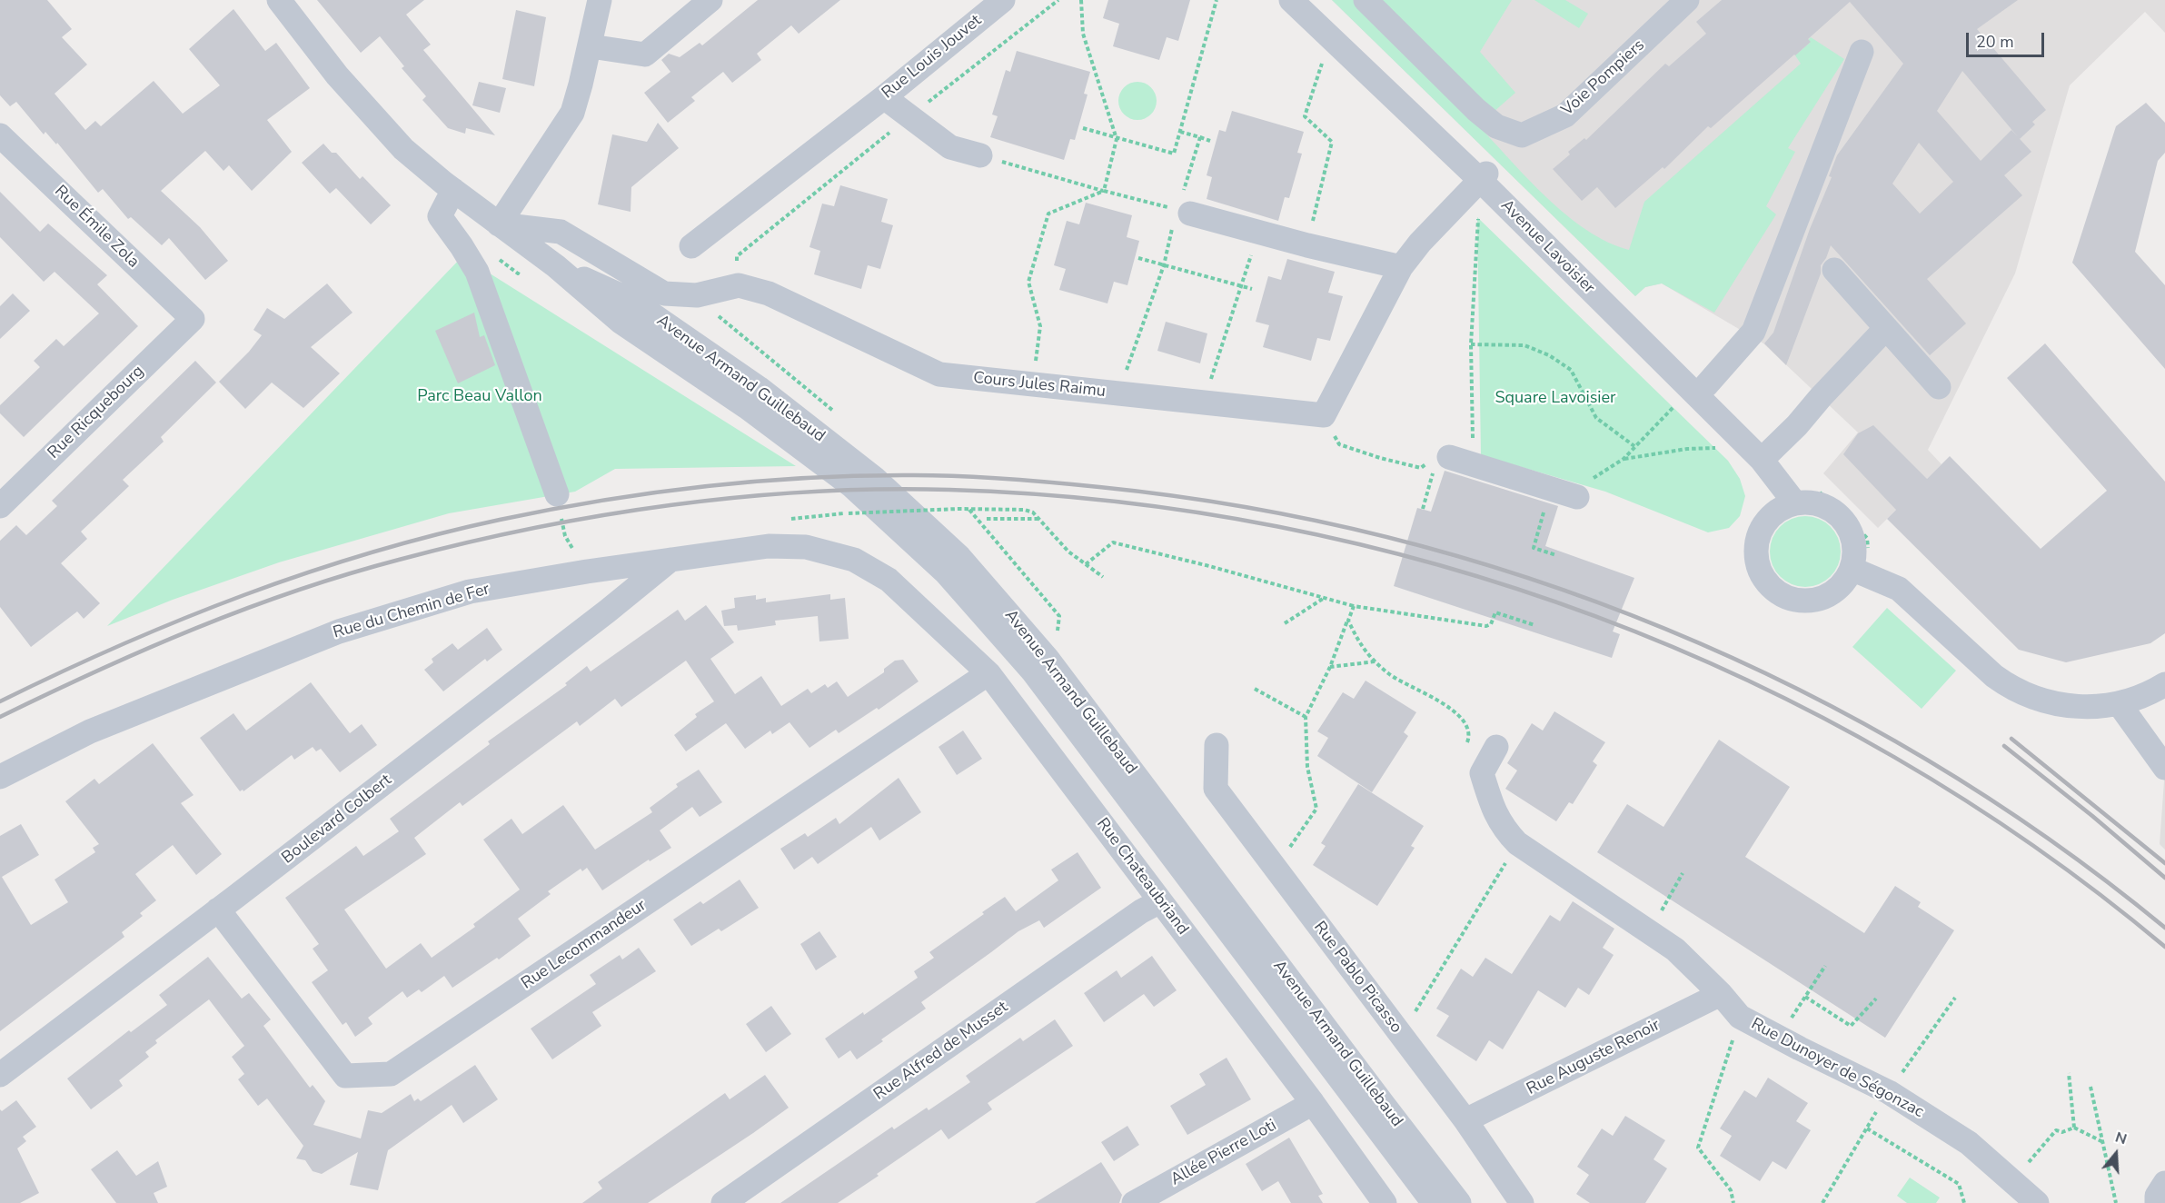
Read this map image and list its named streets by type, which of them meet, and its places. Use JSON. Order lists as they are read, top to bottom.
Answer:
{
  "streets": {
    "street": [
      "Rue Louis Jouvet",
      "Voie Pompiers",
      "Rue Émile Zola",
      "Avenue Lavoisier",
      "Avenue Armand Guillebaud",
      "Cours Jules Raimu",
      "Rue Ricquebourg",
      "Rue du Chemin de Fer",
      "Boulevard Colbert",
      "Rue Chateaubriand",
      "Rue Lecommandeur",
      "Rue Pablo Picasso",
      "Rue Alfred de Musset",
      "Rue Auguste Renoir",
      "Rue Dunoyer de Ségonzac",
      "Allée Pierre Loti"
    ]
  },
  "crossings": [
    ["Rue Émile Zola", "Rue Ricquebourg"],
    ["Avenue Armand Guillebaud", "Cours Jules Raimu"],
    ["Rue du Chemin de Fer", "Boulevard Colbert"],
    ["Rue du Chemin de Fer", "Rue Chateaubriand"],
    ["Boulevard Colbert", "Rue Lecommandeur"],
    ["Rue Chateaubriand", "Rue Lecommandeur"],
    ["Rue Chateaubriand", "Rue Alfred de Musset"],
    ["Rue Chateaubriand", "Allée Pierre Loti"],
    ["Rue Pablo Picasso", "Rue Auguste Renoir"],
    ["Rue Auguste Renoir", "Rue Dunoyer de Ségonzac"]
  ],
  "parks": ["Parc Beau Vallon", "Square Lavoisier"],
  "scale_bar": "20 m",
  "north": "top"
}
